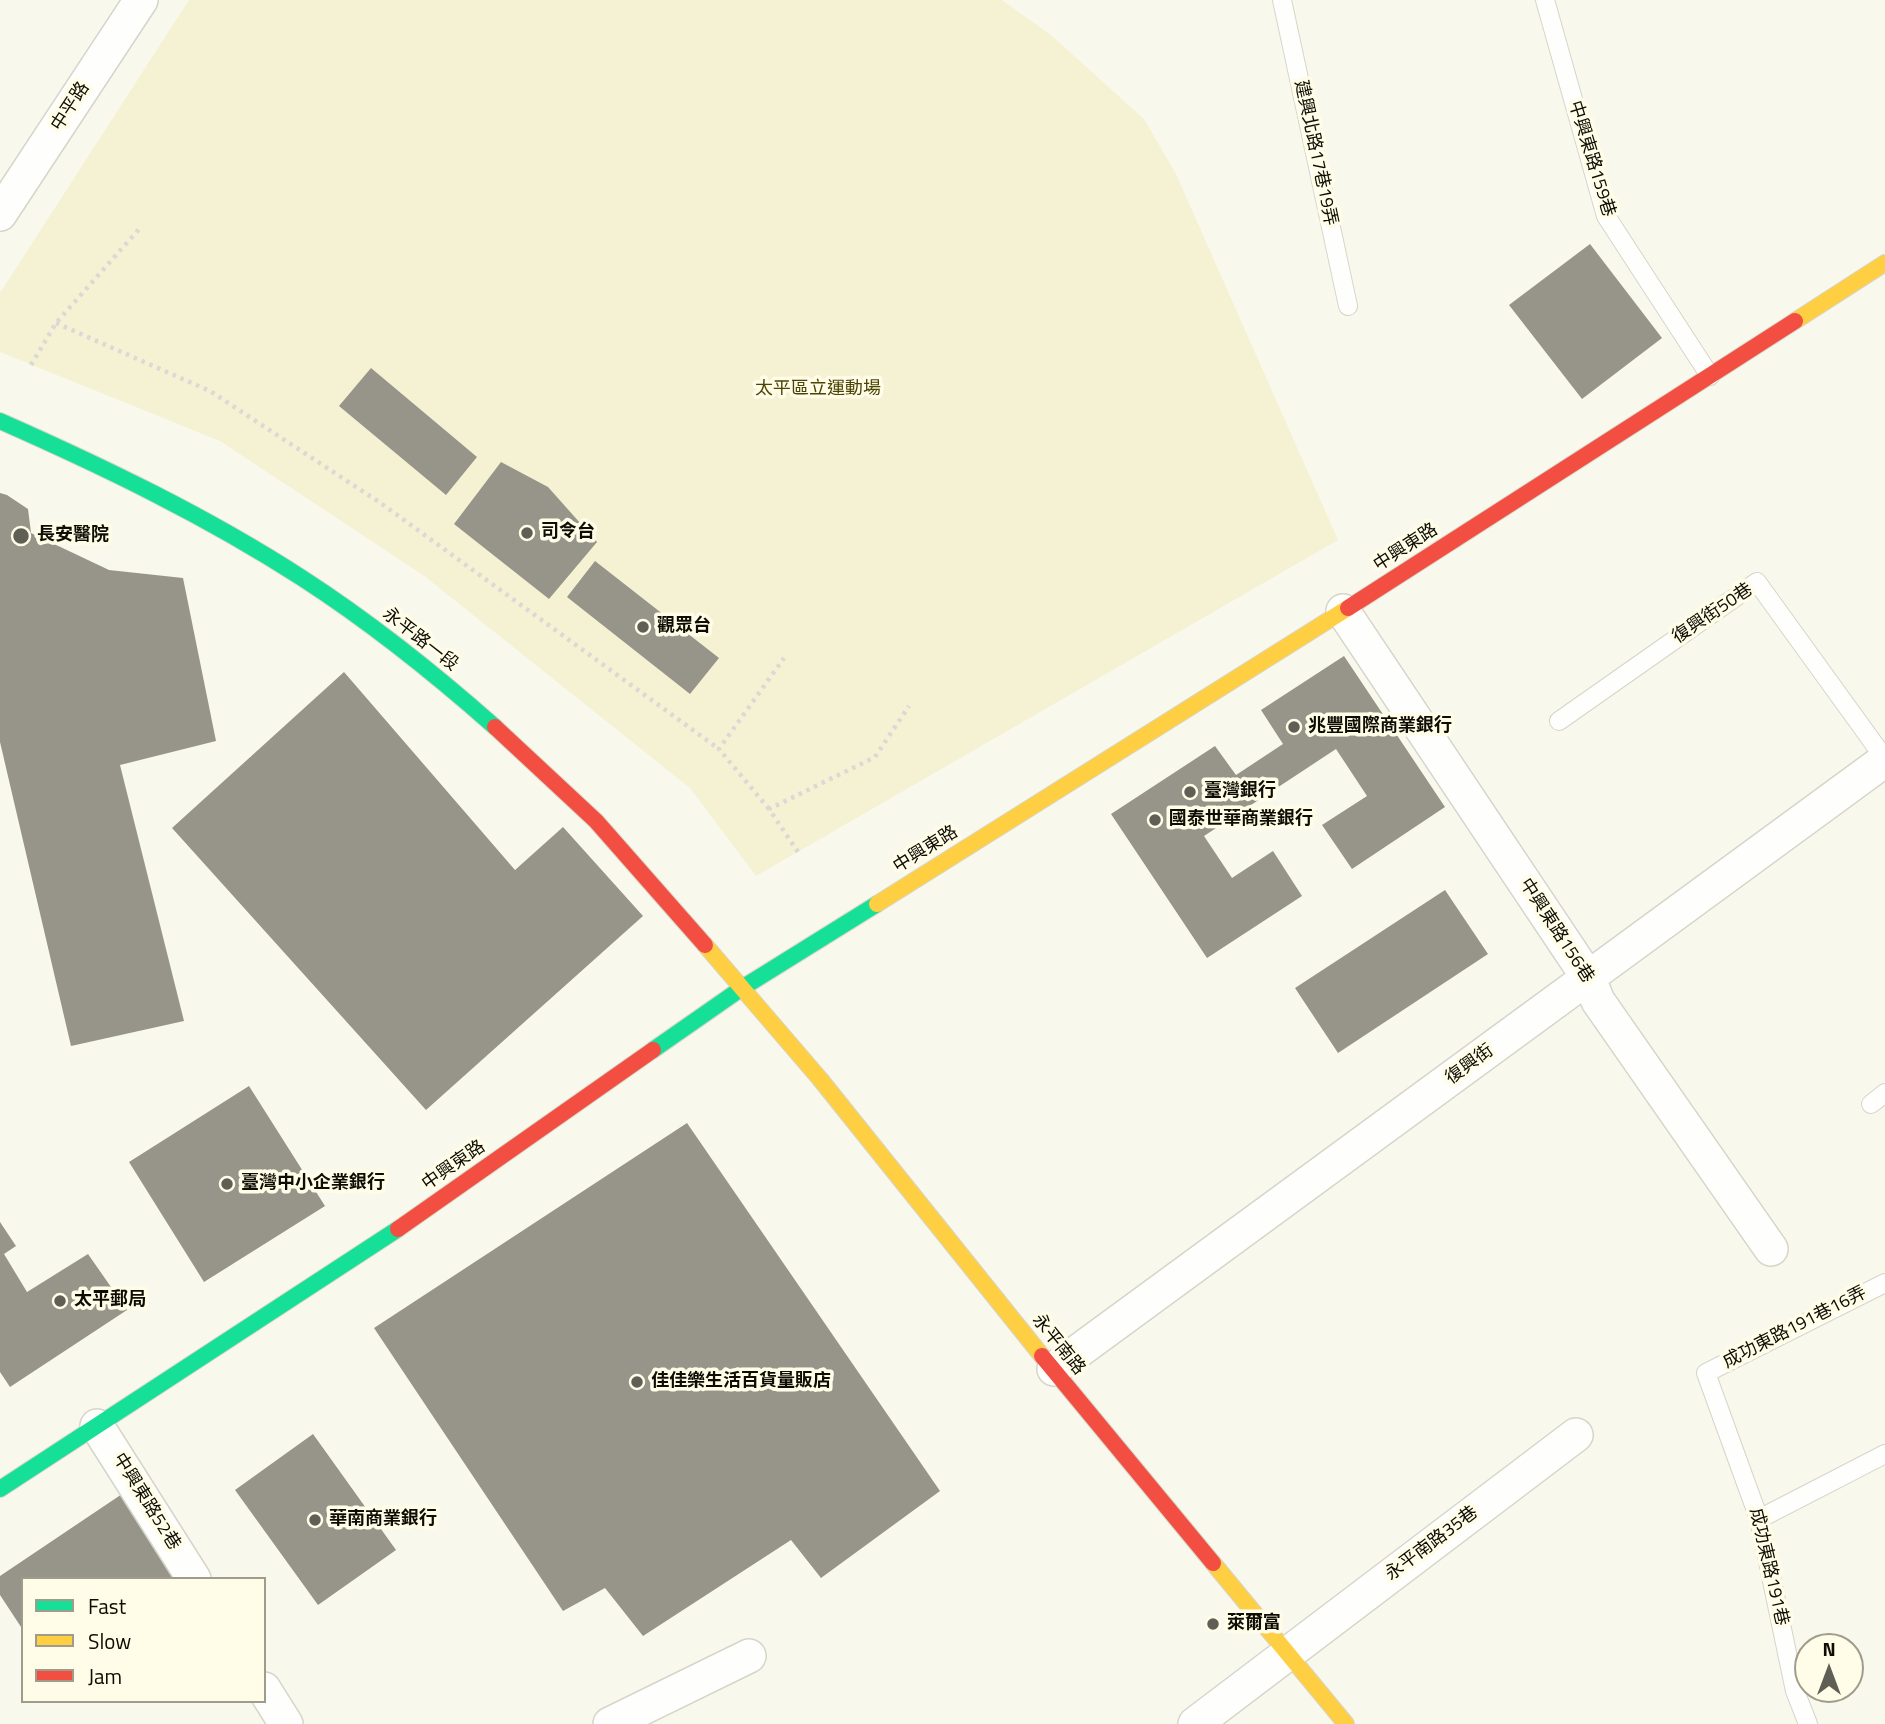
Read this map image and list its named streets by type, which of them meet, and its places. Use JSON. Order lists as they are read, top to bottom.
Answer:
{
  "streets": {
    "main road": ["中興東路", "永平路一段", "永平南路"],
    "street": [
      "中平路",
      "中興東路156巷",
      "復興街",
      "中興東路52巷",
      "永平南路35巷"
    ],
    "lane": [
      "建興北路17巷19弄",
      "中興東路159巷",
      "復興街50巷",
      "成功東路191巷16弄",
      "成功東路191巷"
    ]
  },
  "crossings": [
    ["中興東路159巷", "中興東路"],
    ["中興東路", "永平路一段"],
    ["中興東路", "中興東路156巷"],
    ["中興東路", "永平南路"],
    ["中興東路", "中興東路52巷"],
    ["復興街50巷", "復興街"],
    ["永平路一段", "永平南路"],
    ["中興東路156巷", "復興街"],
    ["復興街", "永平南路"],
    ["成功東路191巷16弄", "成功東路191巷"],
    ["永平南路", "永平南路35巷"]
  ],
  "parks": ["太平區立運動場"],
  "places": [
    "司令台",
    "長安醫院",
    "觀眾台",
    "兆豐國際商業銀行",
    "臺灣銀行",
    "國泰世華商業銀行",
    "臺灣中小企業銀行",
    "太平郵局",
    "佳佳樂生活百貨量販店",
    "華南商業銀行",
    "萊爾富"
  ],
  "legend": ["Fast", "Slow", "Jam"],
  "north": "top"
}
